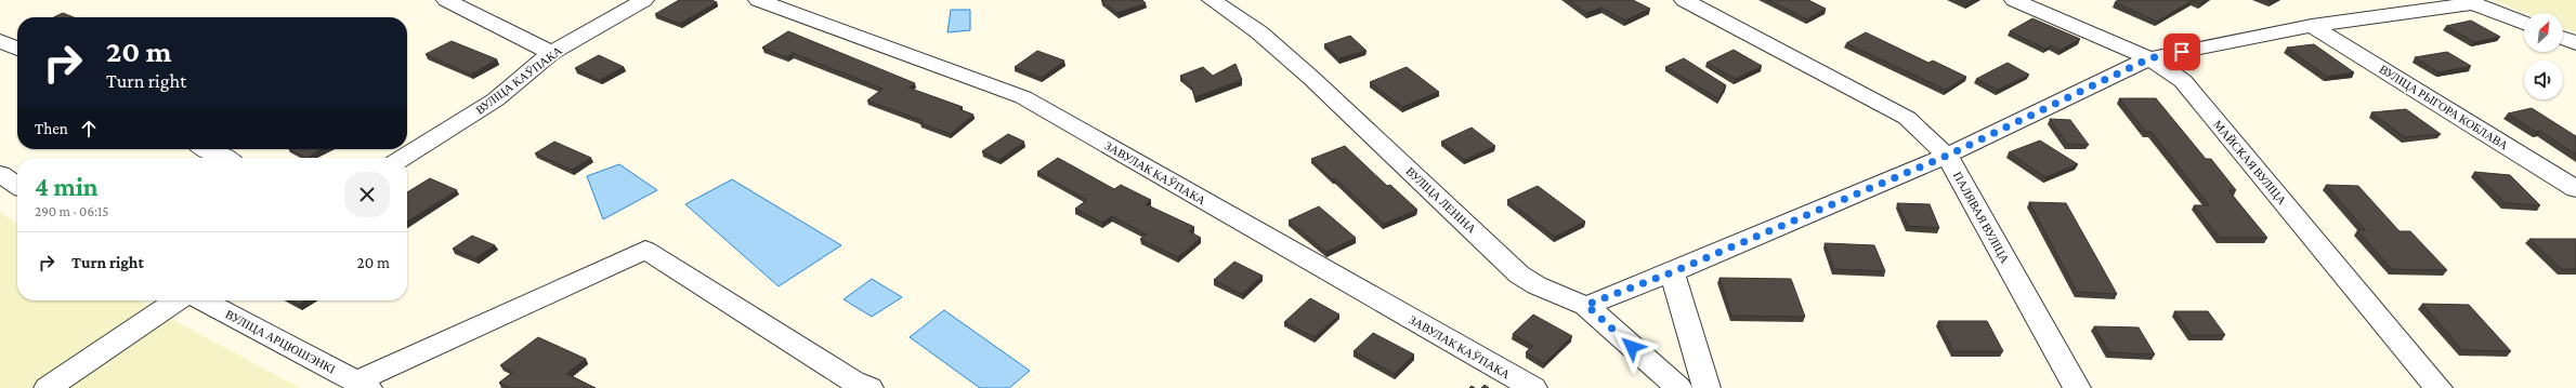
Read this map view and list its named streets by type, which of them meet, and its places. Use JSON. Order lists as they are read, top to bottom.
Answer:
{
  "streets": {
    "street": [
      "ВУЛІЦА КАЎПАКА",
      "ВУЛІЦА РЫГОРА КОБЛАВА",
      "МАЙСКАЯ ВУЛІЦА",
      "ЗАВУЛАК КАЎПАКА",
      "ВУЛІЦА ЛЕНІНА",
      "ПАЛЯВАЯ ВУЛІЦА",
      "ВУЛІЦА АРЦЮШЭНКІ"
    ]
  },
  "north": "top right",
  "page": {
    "turn": ["20 m", "Turn right"],
    "then": "Then",
    "heading": ["4 min", "290 m · 06:15"],
    "list": [
      {
        "name": "Turn right",
        "value": "20 m"
      }
    ]
  }
}
